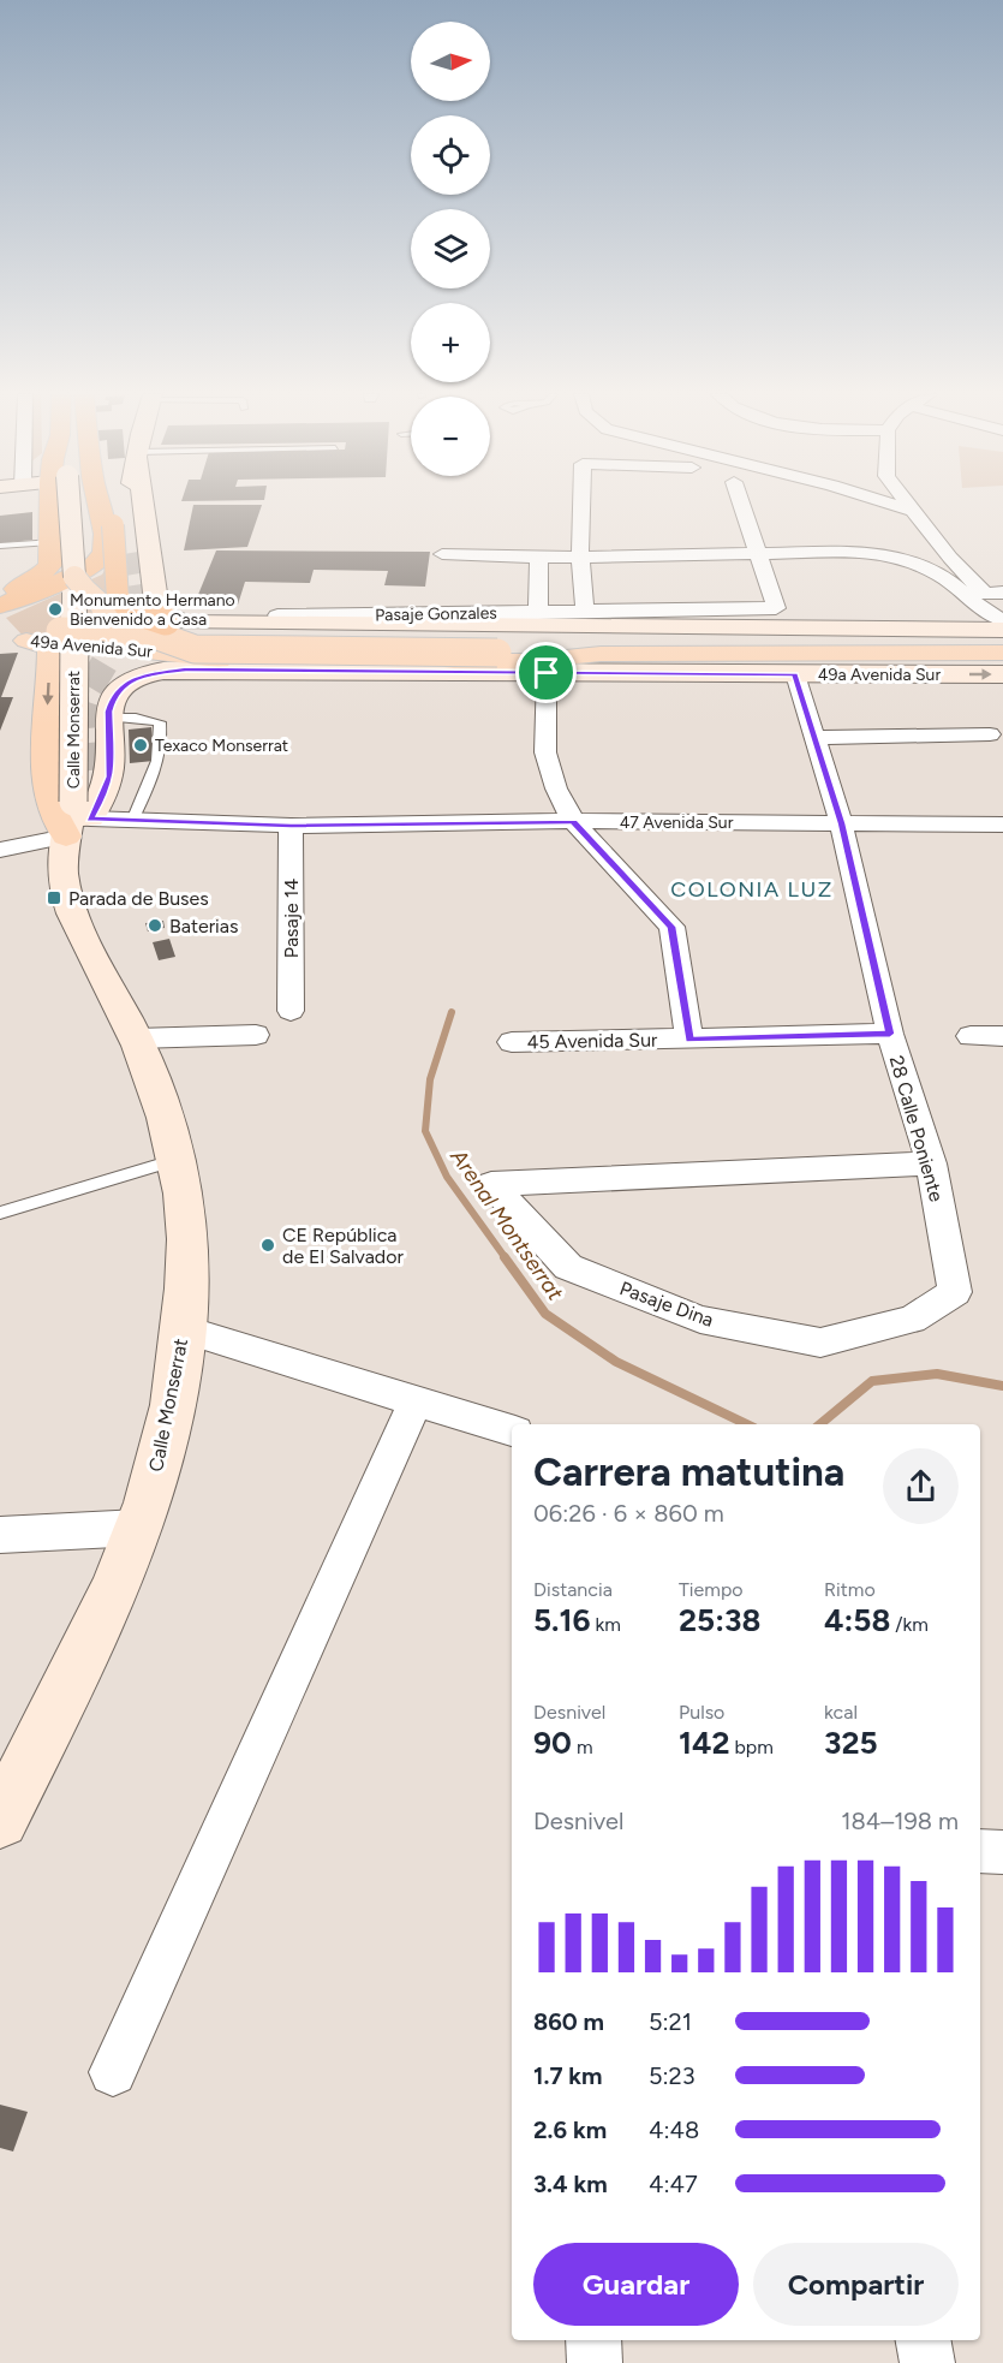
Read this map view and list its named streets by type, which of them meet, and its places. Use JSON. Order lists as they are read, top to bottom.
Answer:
{
  "streets": {
    "main road": ["49a Avenida Sur"],
    "street": [
      "Pasaje Gonzales",
      "Calle Monserrat",
      "47 Avenida Sur",
      "Pasaje 14",
      "45 Avenida Sur",
      "28 Calle Poniente",
      "Pasaje Dina"
    ]
  },
  "crossings": [
    ["49a Avenida Sur", "Calle Monserrat"],
    ["49a Avenida Sur", "47 Avenida Sur"],
    ["49a Avenida Sur", "28 Calle Poniente"],
    ["Calle Monserrat", "47 Avenida Sur"],
    ["47 Avenida Sur", "Pasaje 14"],
    ["47 Avenida Sur", "28 Calle Poniente"],
    ["45 Avenida Sur", "28 Calle Poniente"],
    ["28 Calle Poniente", "Pasaje Dina"]
  ],
  "districts": ["COLONIA LUZ"],
  "water": ["Arenal Montserrat"],
  "places": {
    "other": [
      "Monumento Hermano Bienvenido a Casa",
      "Texaco Monserrat",
      "Baterias",
      "CE República de El Salvador"
    ],
    "transit": ["Parada de Buses"]
  },
  "north": "right",
  "page": {
    "map_buttons": ["+", "−"],
    "heading": ["Carrera matutina", "06:26 · 6 × 860 m"],
    "stats": [
      ["Distancia", "5.16 km"],
      ["Tiempo", "25:38"],
      ["Ritmo", "4:58 /km"],
      ["Desnivel", "90 m"],
      ["Pulso", "142 bpm"],
      ["kcal", "325"]
    ],
    "chart": ["Desnivel", "184–198 m"],
    "list": [
      {
        "name": "860 m",
        "note": "5:21"
      },
      {
        "name": "1.7 km",
        "note": "5:23"
      },
      {
        "name": "2.6 km",
        "note": "4:48"
      },
      {
        "name": "3.4 km",
        "note": "4:47"
      }
    ],
    "buttons": ["Guardar", "Compartir"]
  }
}
